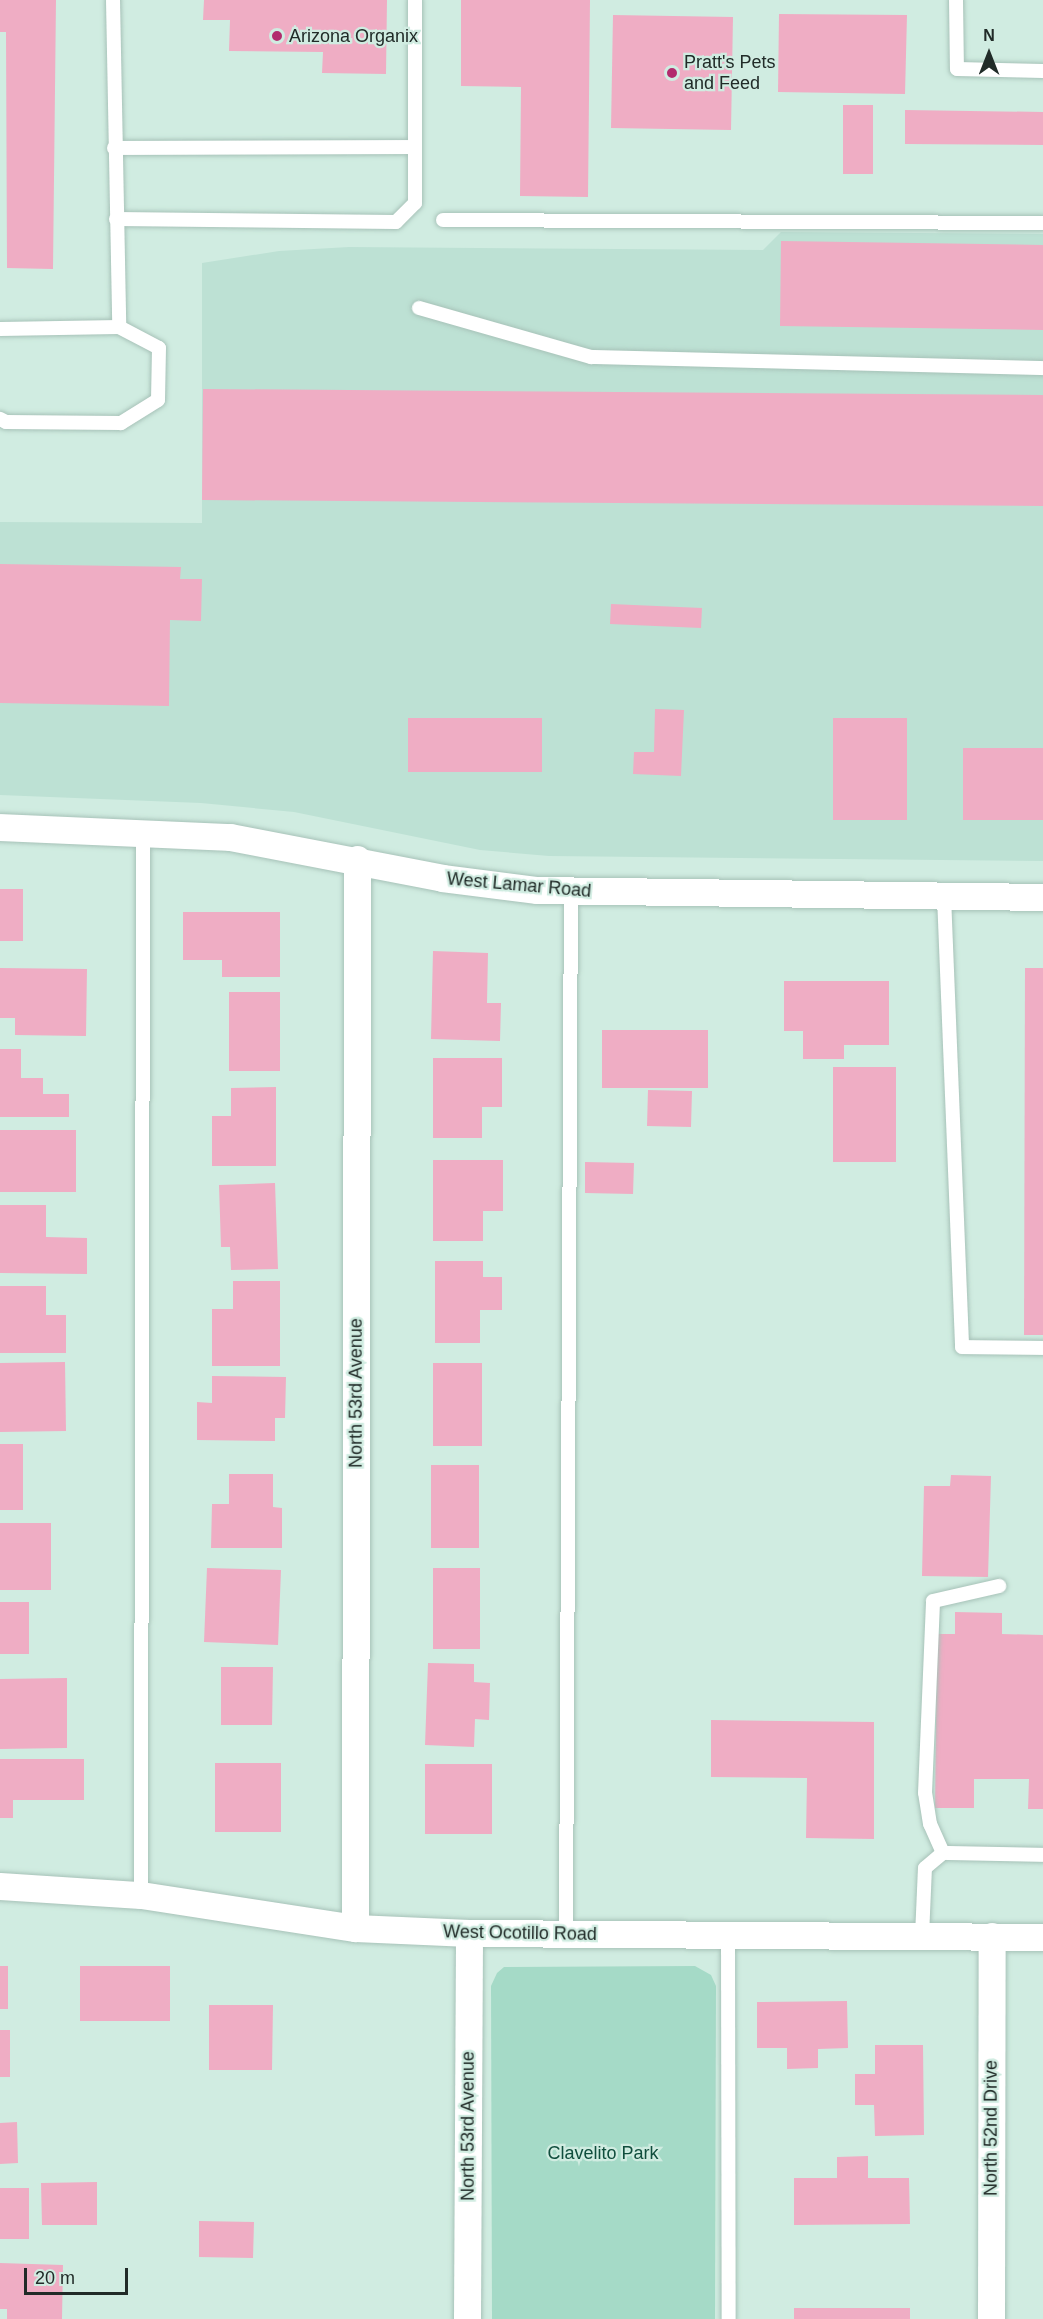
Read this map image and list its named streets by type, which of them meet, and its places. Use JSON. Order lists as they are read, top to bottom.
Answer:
{
  "streets": {
    "street": [
      "West Lamar Road",
      "North 53rd Avenue",
      "West Ocotillo Road",
      "North 52nd Drive"
    ]
  },
  "crossings": [
    ["West Lamar Road", "North 53rd Avenue"],
    ["North 53rd Avenue", "West Ocotillo Road"],
    ["West Ocotillo Road", "North 52nd Drive"]
  ],
  "parks": ["Clavelito Park"],
  "places": ["Arizona Organix", "Pratt's Pets and Feed"],
  "scale_bar": "20 m",
  "north": "top"
}
